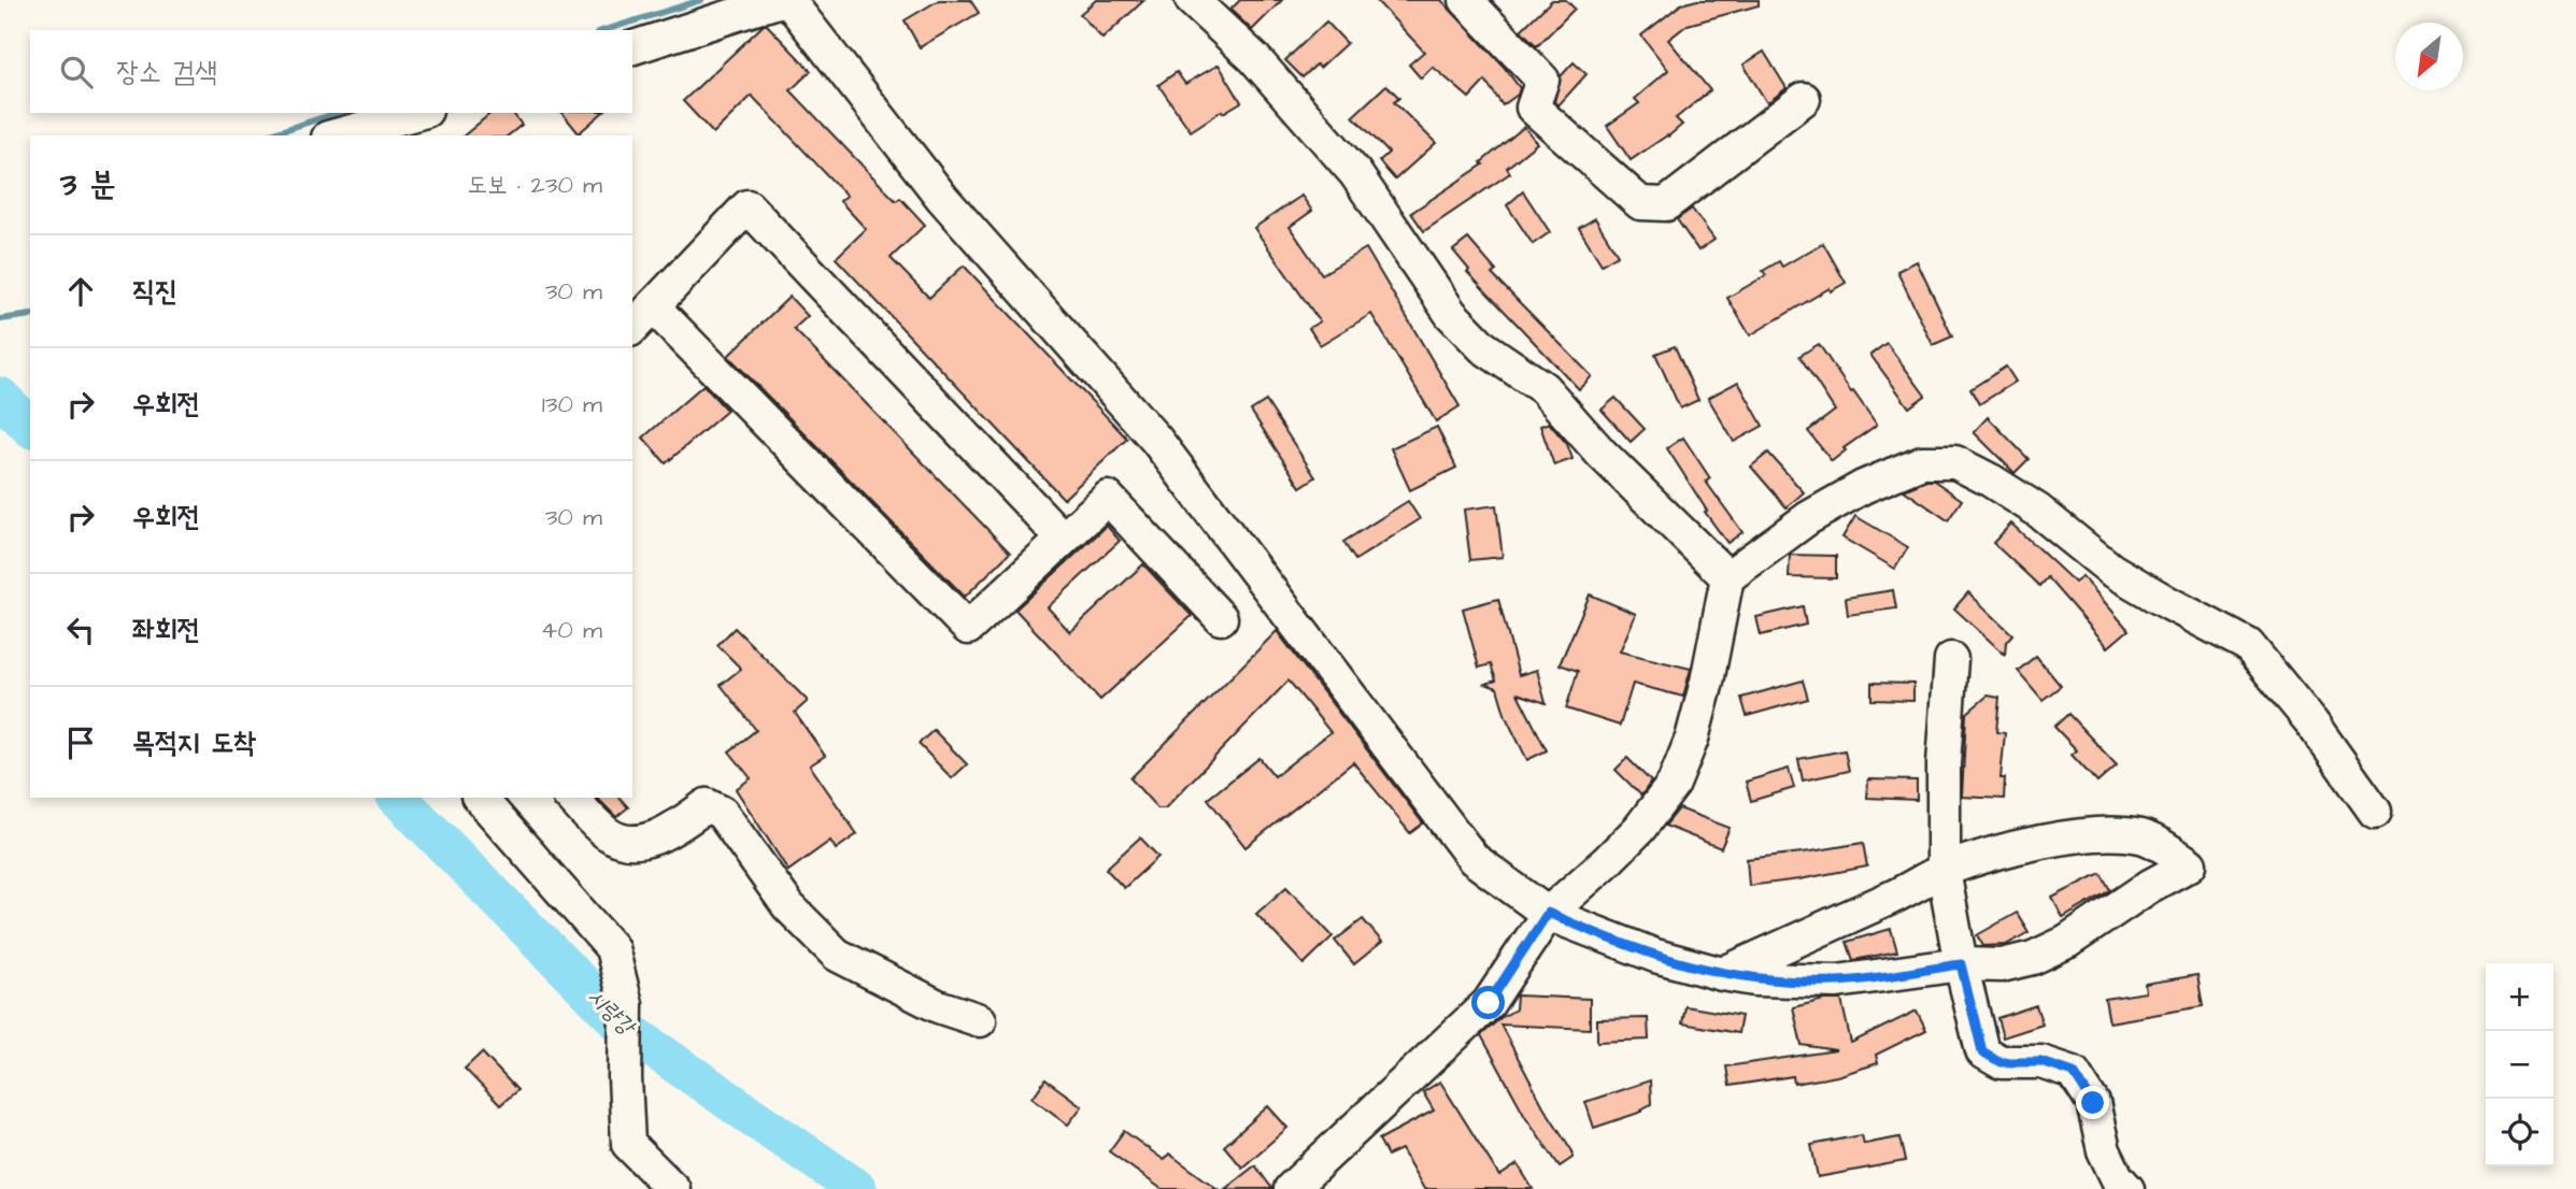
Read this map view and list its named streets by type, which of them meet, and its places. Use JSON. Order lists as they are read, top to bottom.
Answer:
{
  "water": ["시량강"],
  "north": "bottom left",
  "page": {
    "search": "장소 검색",
    "heading": ["3 분", "도보 · 230 m"],
    "list": [
      ["직진", "30 m"],
      ["우회전", "130 m"],
      ["우회전", "30 m"],
      ["좌회전", "40 m"],
      "목적지 도착"
    ],
    "map_buttons": ["+", "−"]
  }
}
